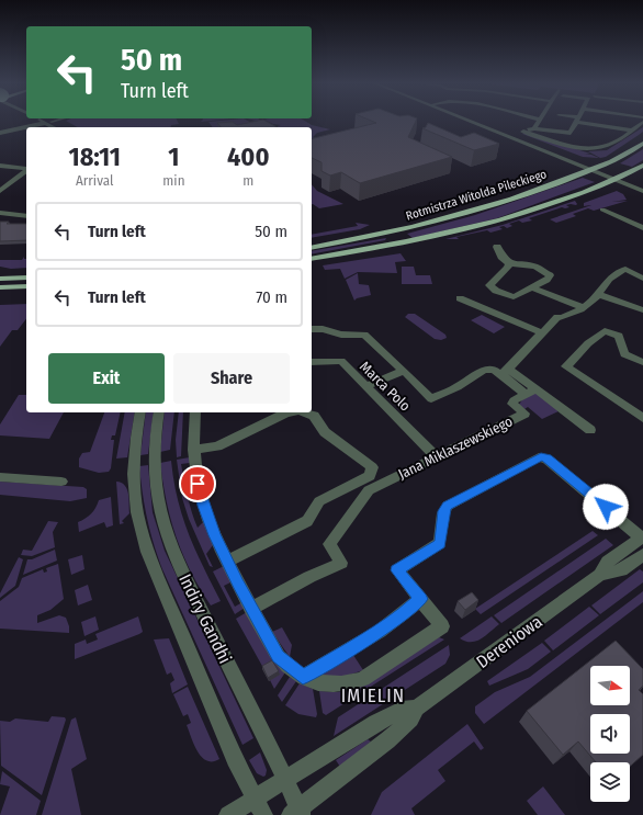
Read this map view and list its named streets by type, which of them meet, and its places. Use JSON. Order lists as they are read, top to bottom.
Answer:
{
  "streets": {
    "main road": ["Rotmistrza Witolda Pileckiego"],
    "street": [
      "Marca Polo",
      "Jana Miklaszewskiego",
      "Indiry Gandhi",
      "Dereniowa"
    ]
  },
  "crossings": [
    ["Indiry Gandhi", "Dereniowa"]
  ],
  "districts": ["IMIELIN"],
  "north": "right",
  "page": {
    "turn": ["50 m", "Turn left"],
    "eta": [
      "18:11",
      "Arrival",
      "1",
      "min",
      "400",
      "m"
    ],
    "list": [
      {
        "name": "Turn left",
        "value": "50 m"
      },
      {
        "name": "Turn left",
        "value": "70 m"
      }
    ],
    "buttons": ["Exit", "Share"]
  }
}
